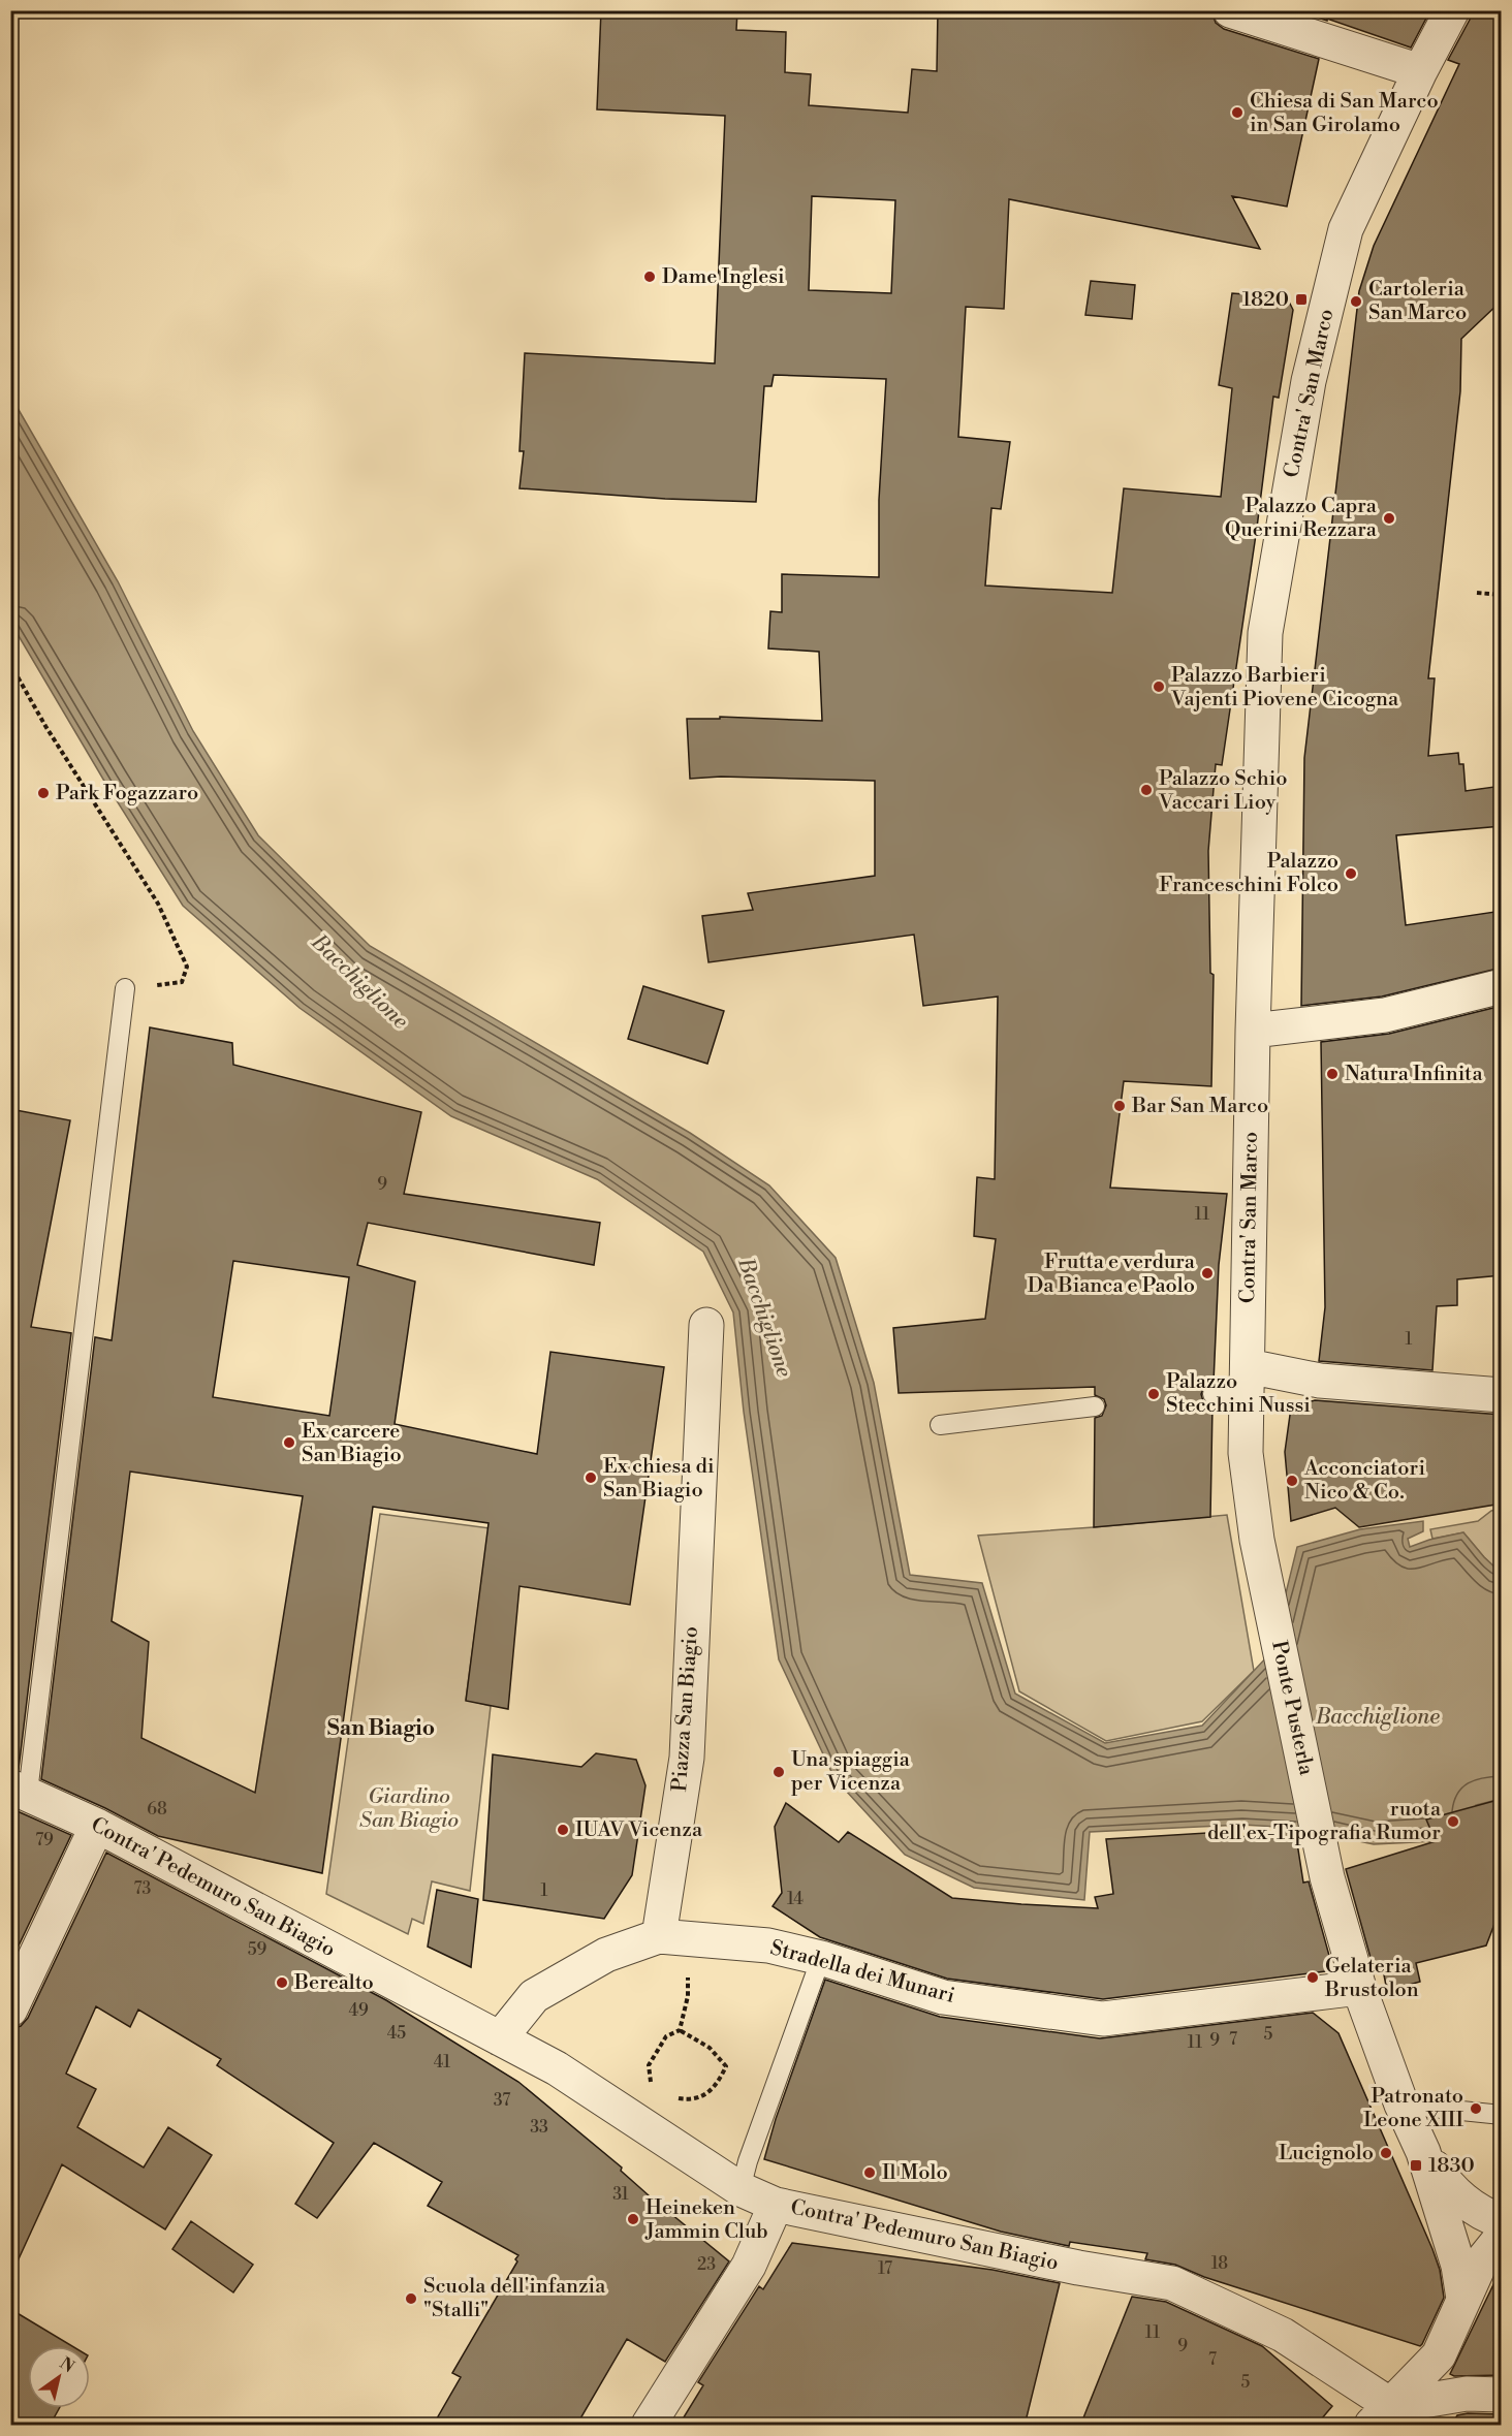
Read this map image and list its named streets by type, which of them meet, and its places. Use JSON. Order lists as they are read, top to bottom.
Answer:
{
  "streets": {
    "street": [
      "Contra' San Marco",
      "Ponte Pusterla",
      "Piazza San Biagio",
      "Contra' Pedemuro San Biagio",
      "Stradella dei Munari"
    ]
  },
  "crossings": [
    ["Contra' San Marco", "Ponte Pusterla"],
    ["Ponte Pusterla", "Stradella dei Munari"],
    ["Piazza San Biagio", "Stradella dei Munari"]
  ],
  "districts": ["San Biagio"],
  "water": ["Bacchiglione"],
  "parks": ["Giardino San Biagio"],
  "places": {
    "other": [
      "Chiesa di San Marco in San Girolamo",
      "Dame Inglesi",
      "Cartoleria San Marco",
      "Palazzo Capra Querini Rezzara",
      "Palazzo Barbieri Vajenti Piovene Cicogna",
      "Palazzo Schio Vaccari Lioy",
      "Park Fogazzaro",
      "Palazzo Franceschini Folco",
      "Natura Infinita",
      "Bar San Marco",
      "Frutta e verdura Da Bianca e Paolo",
      "Palazzo Stecchini Nussi",
      "Ex carcere San Biagio",
      "Ex chiesa di San Biagio",
      "Acconciatori Nico & Co.",
      "Una spiaggia per Vicenza",
      "ruota dell'ex-Tipografia Rumor",
      "IUAV Vicenza",
      "Gelateria Brustolon",
      "Berealto",
      "Patronato Leone XIII",
      "Lucignolo",
      "Il Molo",
      "Heineken Jammin Club",
      "Scuola dell'infanzia \"Stalli\""
    ],
    "transit": ["1820", "1830"]
  },
  "house_numbers": [
    "9",
    "11",
    "1",
    "68",
    "79",
    "73",
    "1",
    "14",
    "59",
    "49",
    "45",
    "5",
    "7",
    "9",
    "11",
    "41",
    "37",
    "33",
    "31",
    "18",
    "23",
    "17",
    "11",
    "9",
    "7",
    "5"
  ],
  "north": "top right"
}
